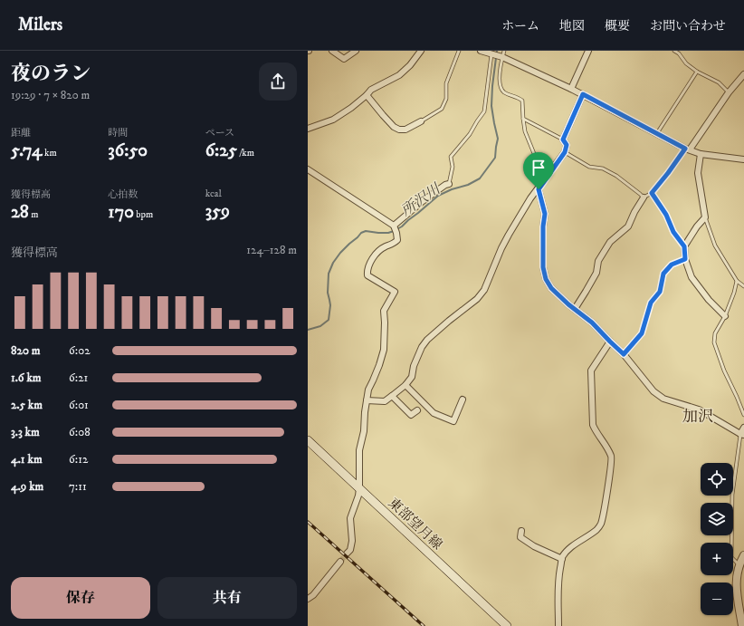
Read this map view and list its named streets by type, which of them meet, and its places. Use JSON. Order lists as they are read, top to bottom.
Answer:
{
  "streets": {
    "main road": ["東部望月線"]
  },
  "districts": ["加沢"],
  "water": ["所沢川"],
  "page": {
    "header": "Milers",
    "nav": [
      "ホーム",
      "地図",
      "概要",
      "お問い合わせ"
    ],
    "heading": ["夜のラン", "19:29 · 7 × 820 m"],
    "stats": [
      ["距離", "5.74 km"],
      ["時間", "36:50"],
      ["ペース", "6:25 /km"],
      ["獲得標高", "28 m"],
      ["心拍数", "170 bpm"],
      ["kcal", "359"]
    ],
    "chart": ["獲得標高", "124–128 m"],
    "list": [
      {
        "name": "820 m",
        "note": "6:02"
      },
      {
        "name": "1.6 km",
        "note": "6:21"
      },
      {
        "name": "2.5 km",
        "note": "6:01"
      },
      {
        "name": "3.3 km",
        "note": "6:08"
      },
      {
        "name": "4.1 km",
        "note": "6:12"
      },
      {
        "name": "4.9 km",
        "note": "7:11"
      }
    ],
    "map_buttons": ["+", "−"],
    "buttons": ["保存", "共有"]
  }
}
